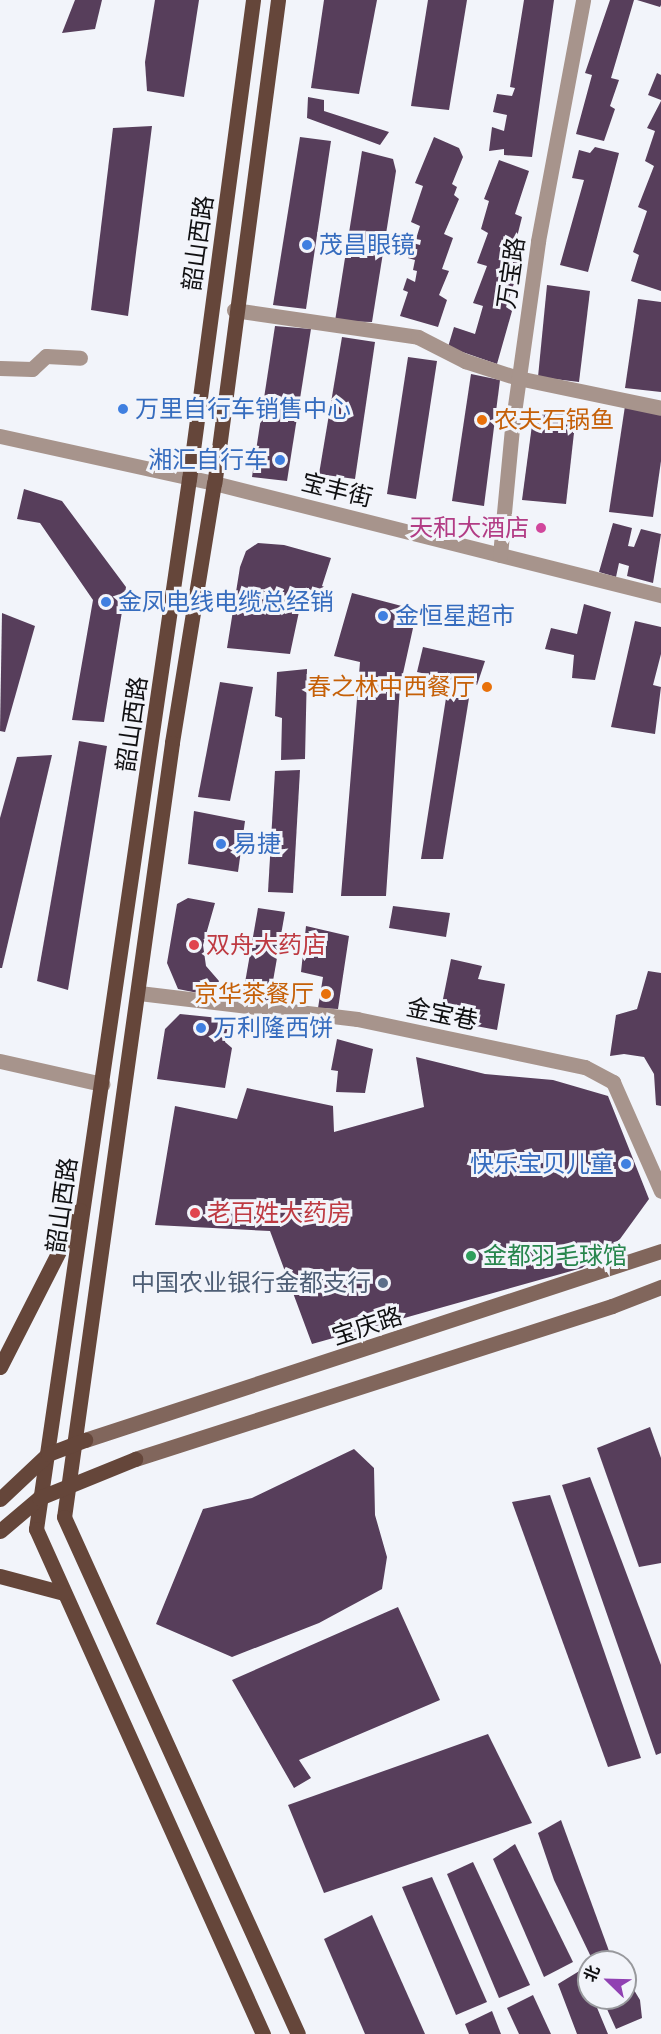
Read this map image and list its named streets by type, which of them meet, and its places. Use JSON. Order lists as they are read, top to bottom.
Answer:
{
  "streets": {
    "main road": ["韶山西路"],
    "street": [
      "万宝路",
      "宝丰街",
      "金宝巷",
      "宝庆路"
    ]
  },
  "crossings": [
    ["韶山西路", "宝丰街"],
    ["韶山西路", "金宝巷"],
    ["韶山西路", "宝庆路"],
    ["万宝路", "宝丰街"]
  ],
  "places": [
    "茂昌眼镜",
    "万里自行车销售中心",
    "农夫石锅鱼",
    "湘汇自行车",
    "天和大酒店",
    "金凤电线电缆总经销",
    "金恒星超市",
    "春之林中西餐厅",
    "易捷",
    "双舟大药店",
    "京华茶餐厅",
    "万利隆西饼",
    "快乐宝贝儿童",
    "老百姓大药房",
    "金都羽毛球馆",
    "中国农业银行金都支行"
  ],
  "north": "top left"
}
